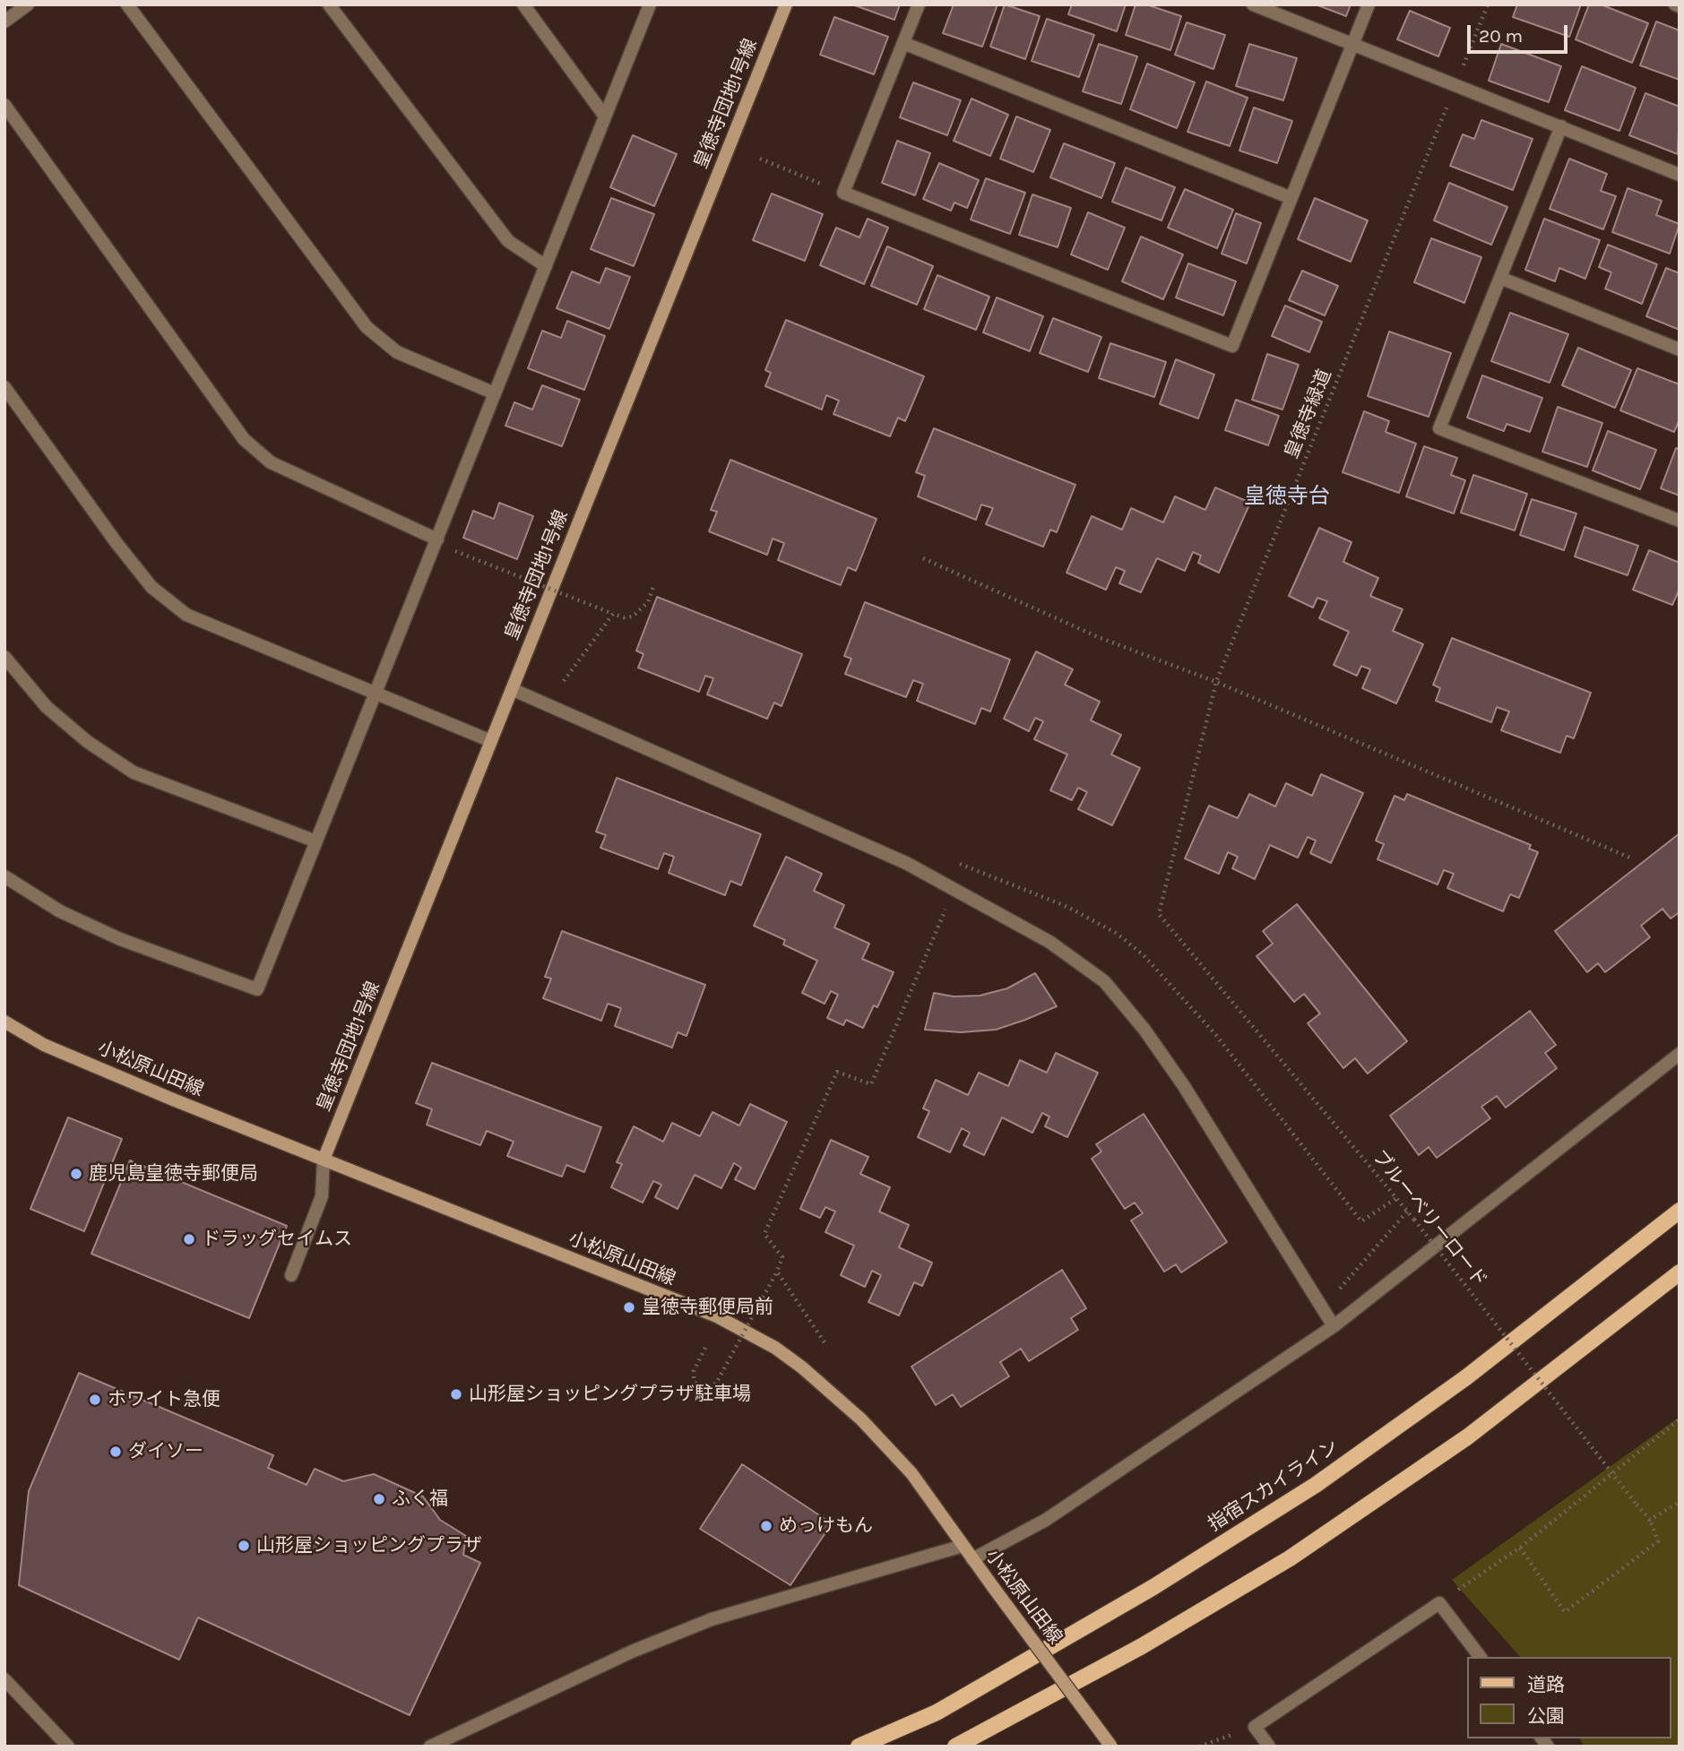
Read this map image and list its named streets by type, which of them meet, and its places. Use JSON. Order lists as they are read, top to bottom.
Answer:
{
  "streets": {
    "main road": ["指宿スカイライン"],
    "street": ["皇徳寺団地1号線", "小松原山田線"],
    "path": ["皇徳寺緑道", "ブルーベリーロード"]
  },
  "crossings": [
    ["皇徳寺団地1号線", "小松原山田線"],
    ["皇徳寺緑道", "ブルーベリーロード"]
  ],
  "districts": ["皇徳寺台"],
  "places": [
    "鹿児島皇徳寺郵便局",
    "ドラッグセイムス",
    "皇徳寺郵便局前",
    "山形屋ショッピングプラザ駐車場",
    "ホワイト急便",
    "ダイソー",
    "ふく福",
    "めっけもん",
    "山形屋ショッピングプラザ"
  ],
  "legend": ["道路", "公園"],
  "scale_bar": "20 m"
}
